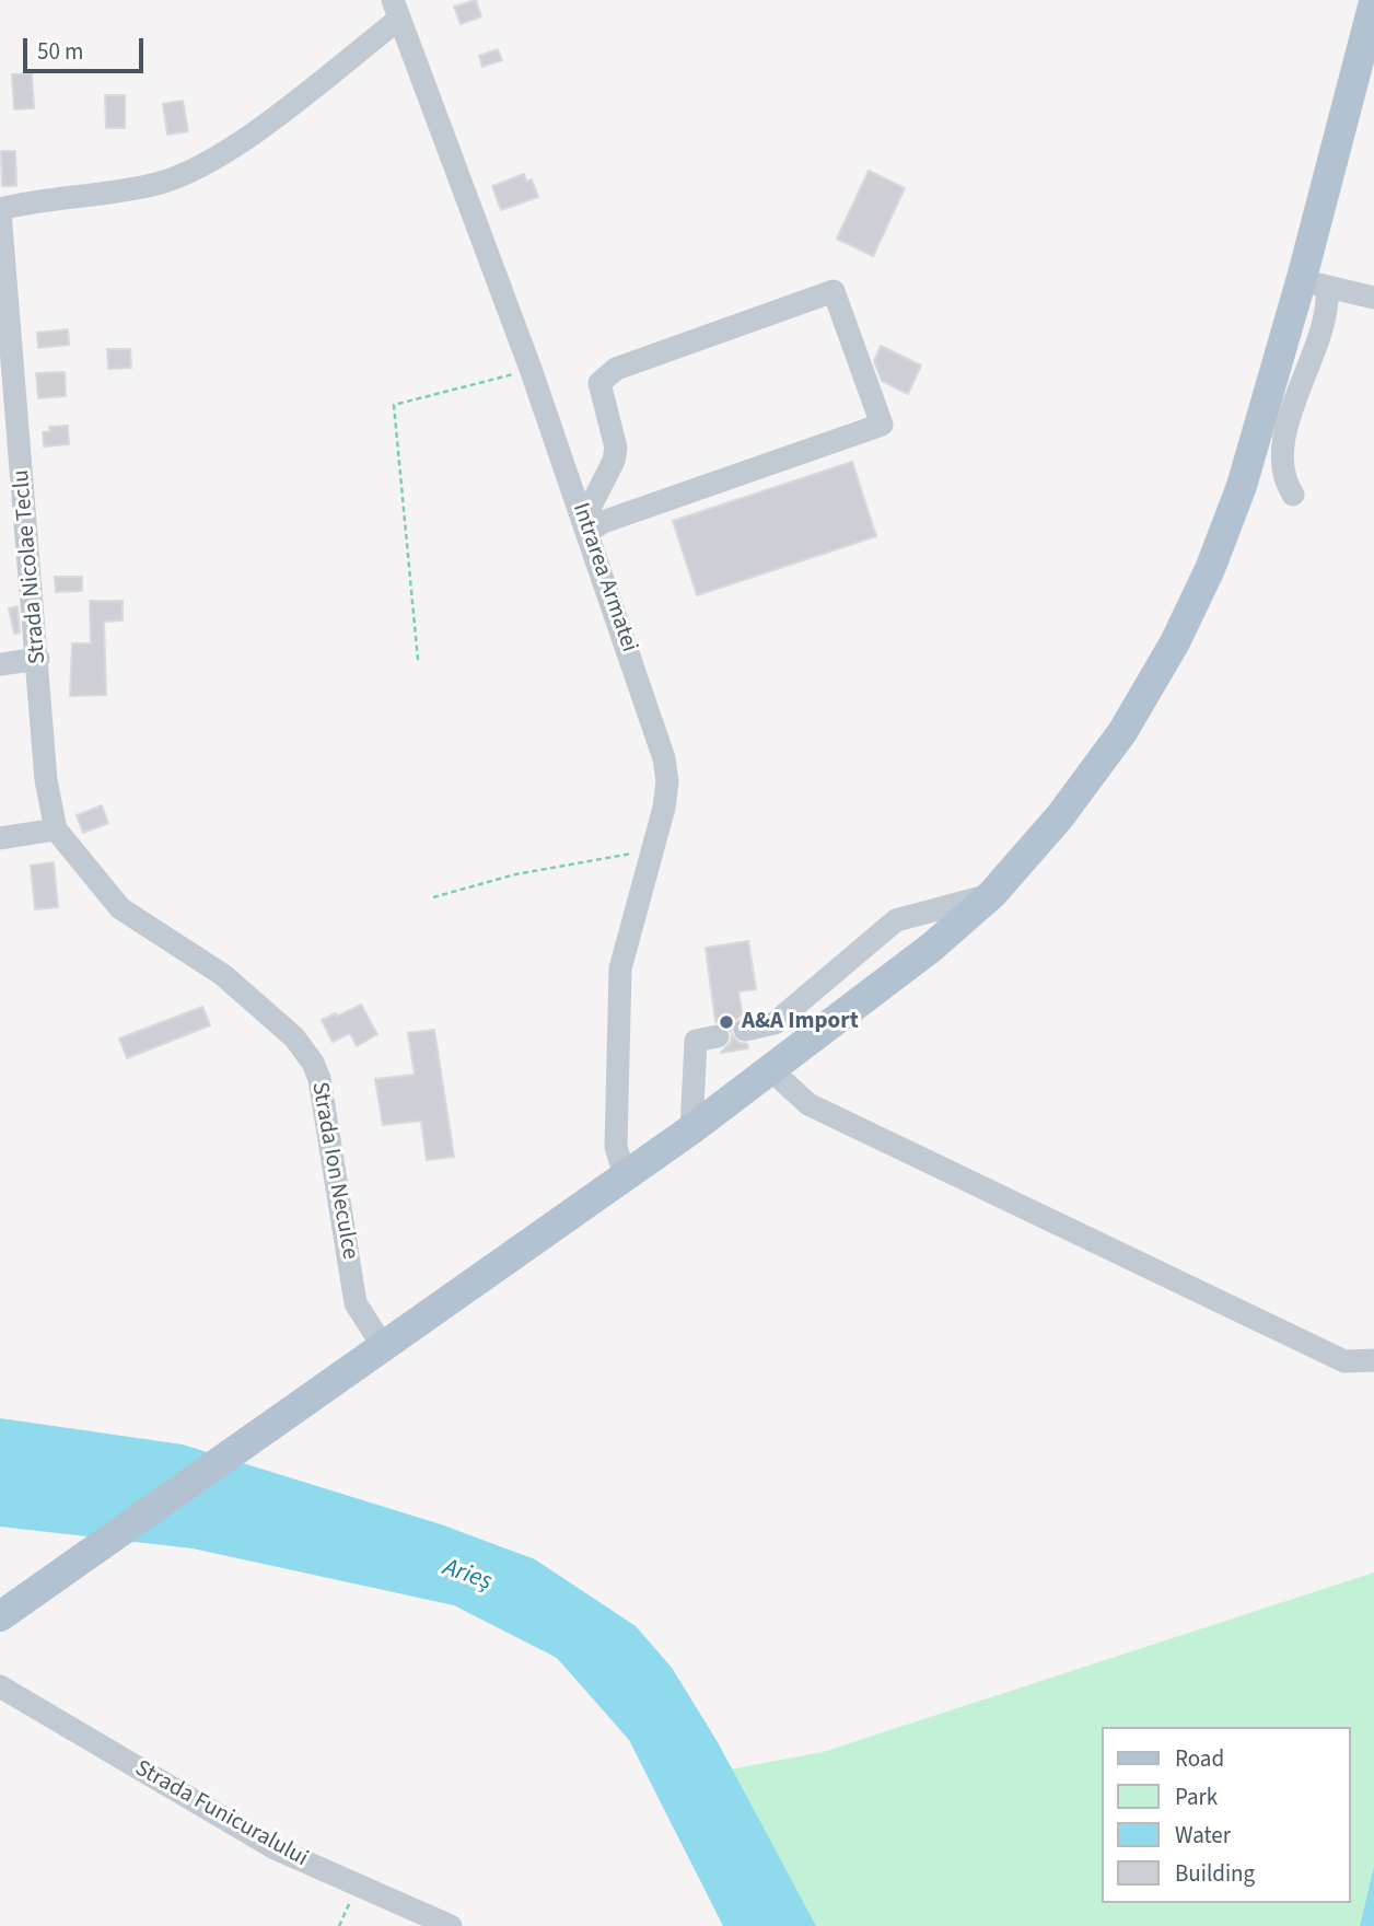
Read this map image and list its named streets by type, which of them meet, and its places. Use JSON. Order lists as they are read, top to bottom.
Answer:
{
  "streets": {
    "street": [
      "Strada Nicolae Teclu",
      "Intrarea Armatei",
      "Strada Ion Neculce",
      "Strada Funicuralului"
    ]
  },
  "crossings": [
    ["Strada Nicolae Teclu", "Intrarea Armatei"],
    ["Strada Nicolae Teclu", "Strada Ion Neculce"]
  ],
  "water": ["Arieș"],
  "places": ["A&A Import"],
  "legend": [
    "Road",
    "Park",
    "Water",
    "Building"
  ],
  "scale_bar": "50 m"
}
